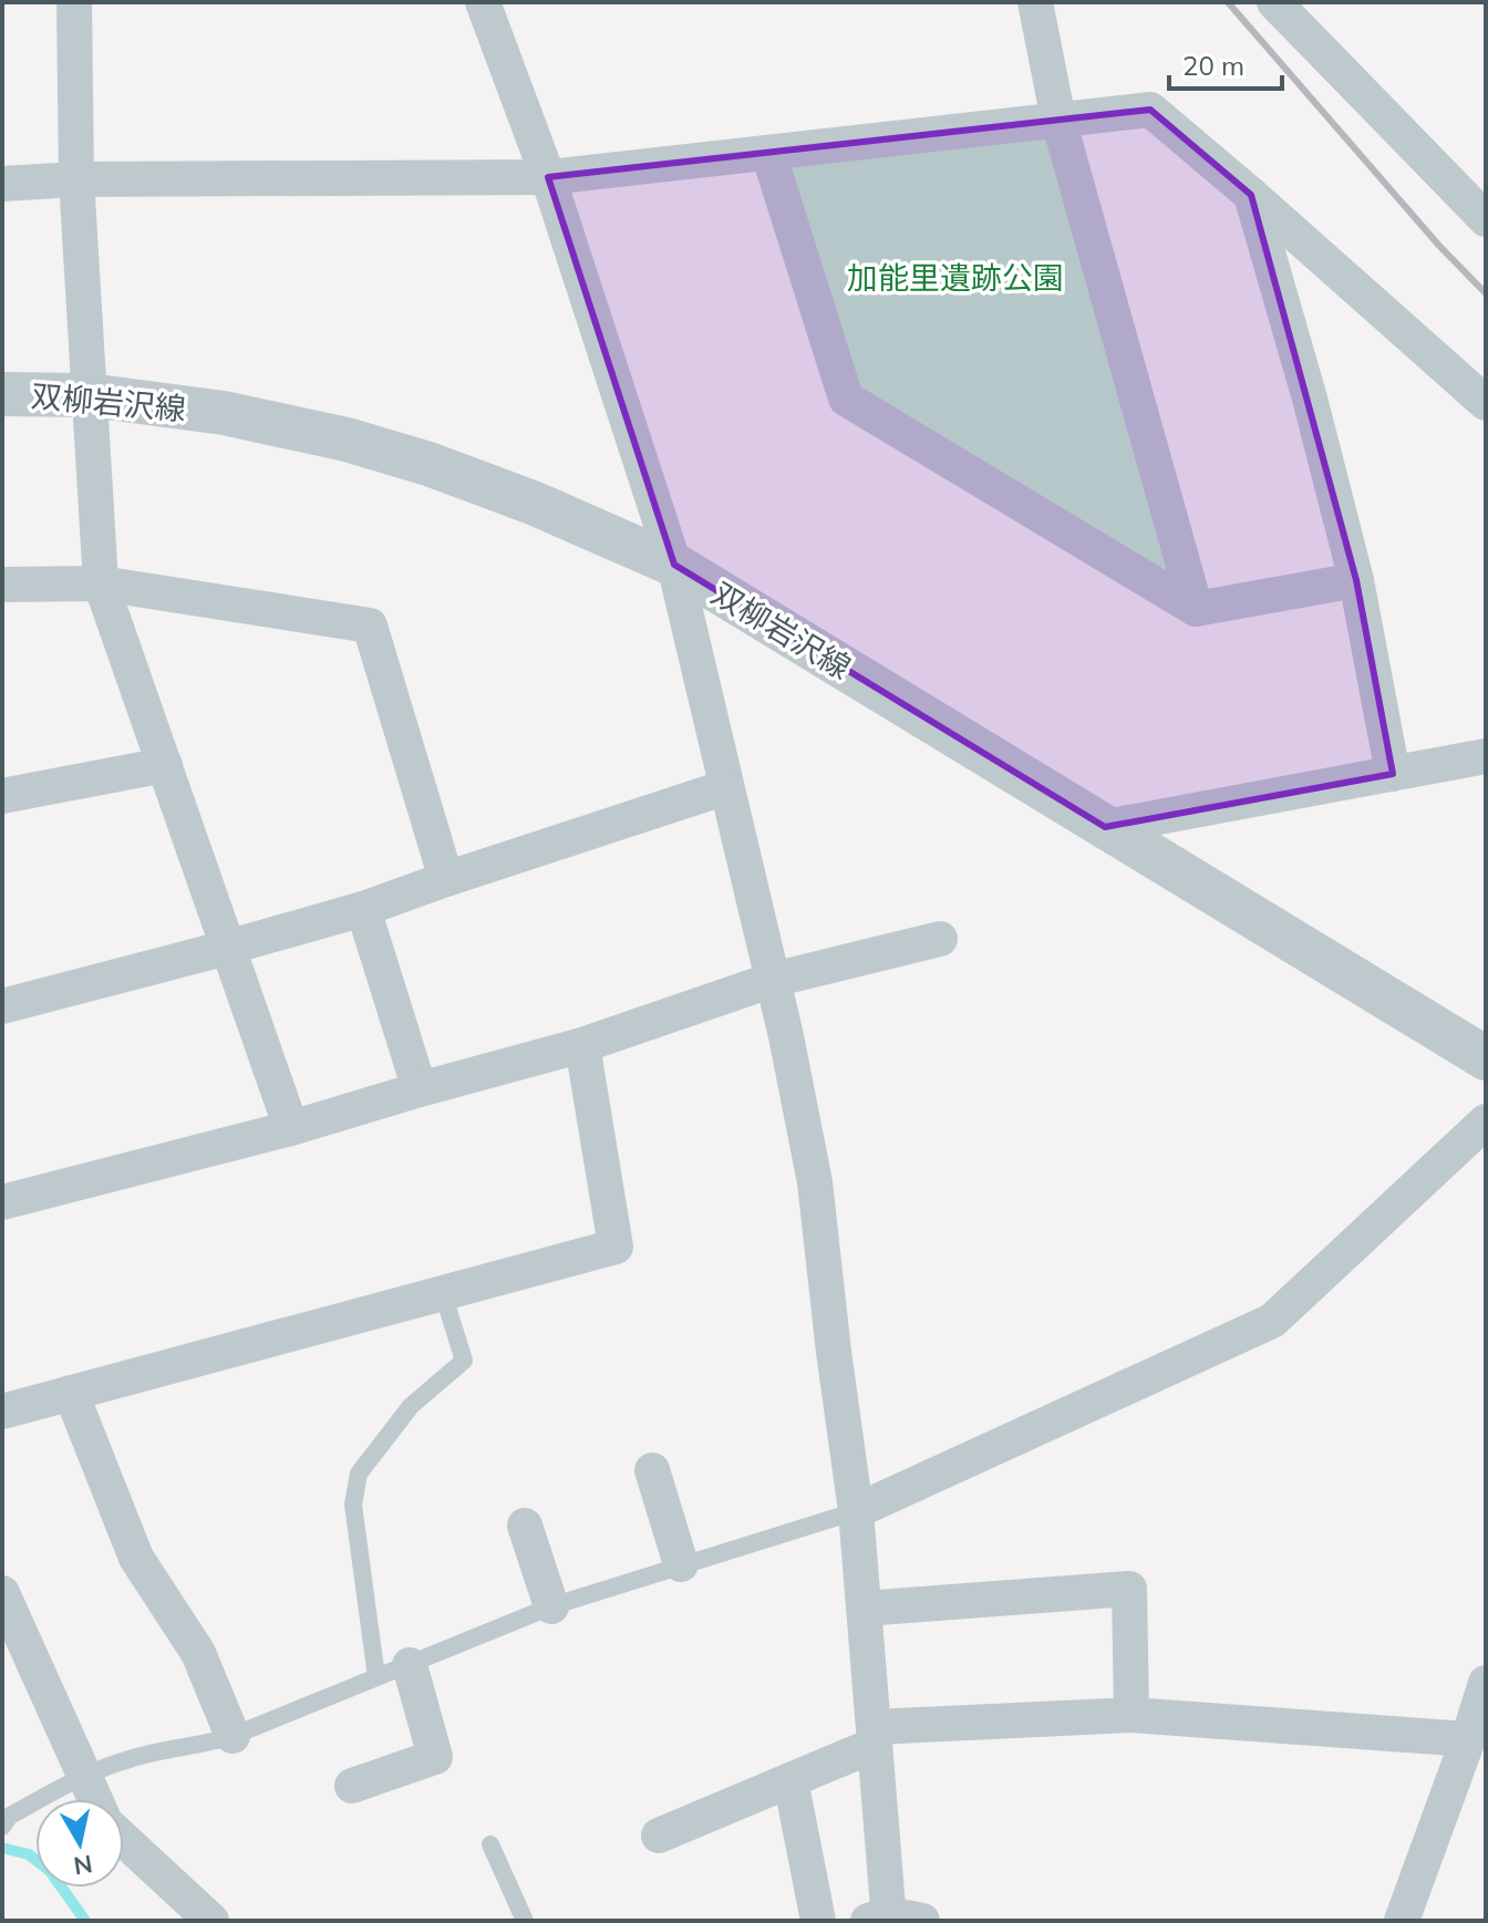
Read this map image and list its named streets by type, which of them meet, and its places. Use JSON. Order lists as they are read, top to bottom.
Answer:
{
  "streets": {
    "street": ["双柳岩沢線"]
  },
  "parks": ["加能里遺跡公園"],
  "scale_bar": "20 m",
  "north": "bottom"
}
